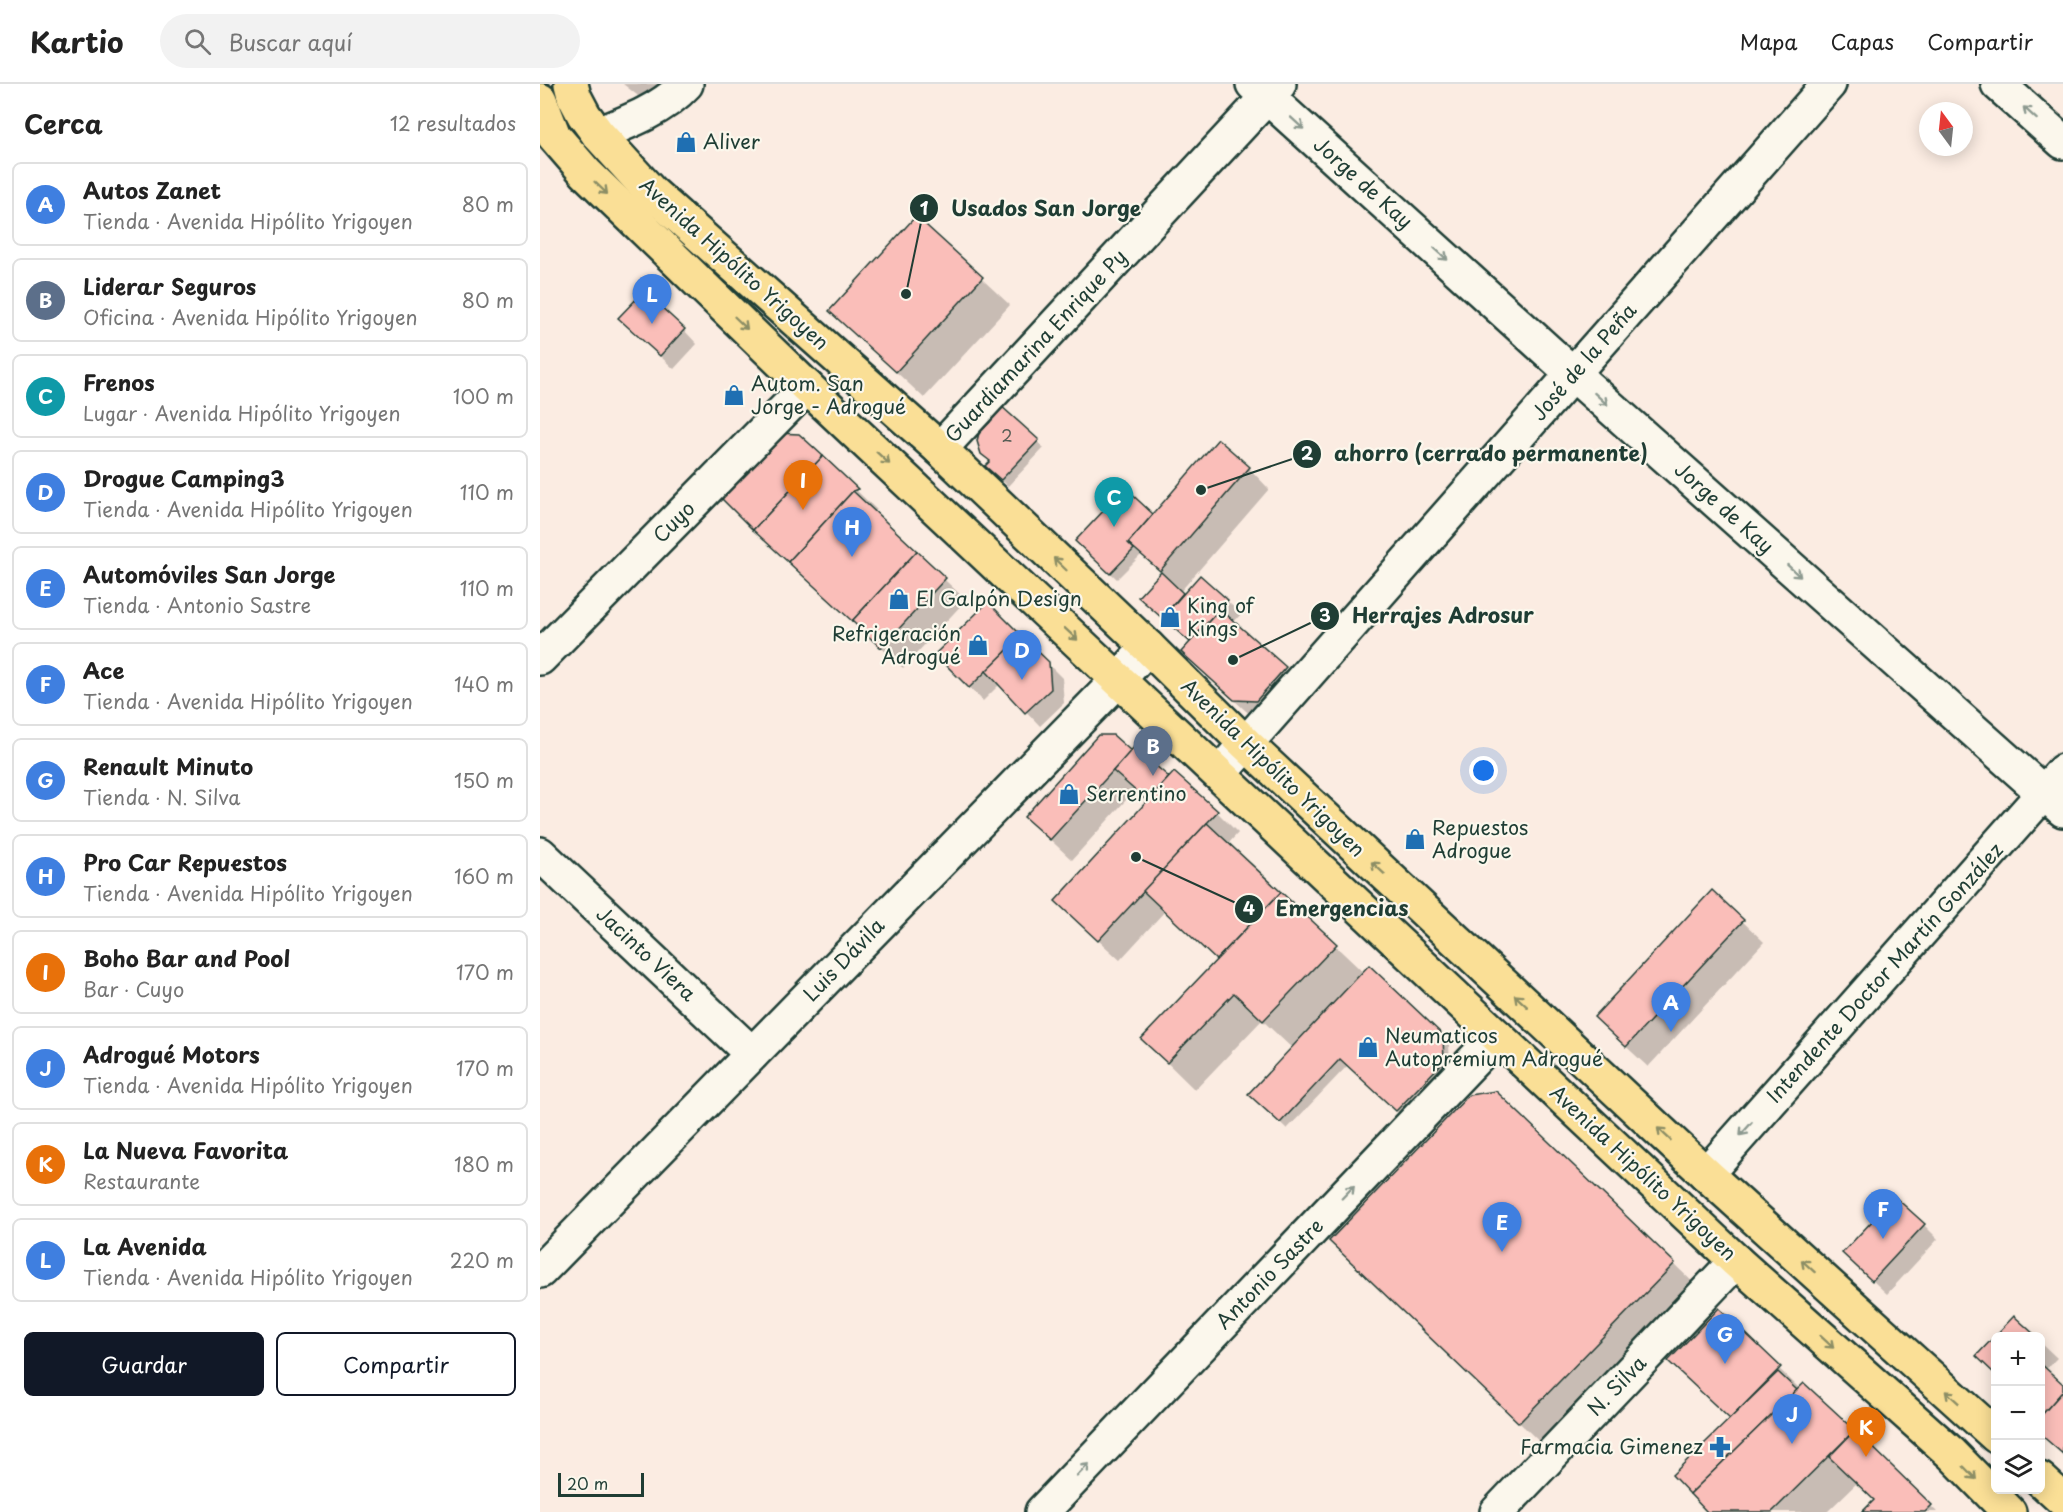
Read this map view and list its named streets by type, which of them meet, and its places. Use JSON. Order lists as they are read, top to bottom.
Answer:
{
  "streets": {
    "main road": ["Avenida Hipólito Yrigoyen"],
    "street": [
      "Jorge de Kay",
      "Guardiamarina Enrique Py",
      "José de la Peña",
      "Cuyo",
      "Jacinto Viera",
      "Luis Dávila",
      "Intendente Doctor Martín González",
      "Antonio Sastre",
      "N. Silva"
    ]
  },
  "crossings": [
    ["Jorge de Kay", "Guardiamarina Enrique Py"],
    ["Jorge de Kay", "José de la Peña"],
    ["Jorge de Kay", "Intendente Doctor Martín González"],
    ["Avenida Hipólito Yrigoyen", "Guardiamarina Enrique Py"],
    ["Avenida Hipólito Yrigoyen", "José de la Peña"],
    ["Avenida Hipólito Yrigoyen", "Cuyo"],
    ["Avenida Hipólito Yrigoyen", "Luis Dávila"],
    ["Avenida Hipólito Yrigoyen", "Intendente Doctor Martín González"],
    ["Avenida Hipólito Yrigoyen", "Antonio Sastre"],
    ["Avenida Hipólito Yrigoyen", "N. Silva"],
    ["Jacinto Viera", "Luis Dávila"]
  ],
  "one_way": ["Jorge de Kay", "Intendente Doctor Martín González", "Antonio Sastre"],
  "places": {
    "shop": [
      "Aliver",
      "Autom. San Jorge - Adrogué",
      "El Galpón Design",
      "King of Kings",
      "Refrigeración Adrogué",
      "Serrentino",
      "Repuestos Adrogue",
      "Neumaticos Autopremium Adrogué"
    ],
    "other": [
      "Usados San Jorge",
      "ahorro (cerrado permanente)",
      "Herrajes Adrosur",
      "Emergencias"
    ],
    "pharmacy": ["Farmacia Gimenez"]
  },
  "house_numbers": ["2"],
  "scale_bar": "20 m",
  "north": "top",
  "page": {
    "header": "Kartio",
    "search": "Buscar aquí",
    "nav": ["Mapa", "Capas", "Compartir"],
    "heading": ["Cerca", "12 resultados"],
    "list": [
      {
        "mark": "A",
        "name": "Autos Zanet",
        "note": "Tienda · Avenida Hipólito Yrigoyen",
        "value": "80 m"
      },
      {
        "mark": "B",
        "name": "Liderar Seguros",
        "note": "Oficina · Avenida Hipólito Yrigoyen",
        "value": "80 m"
      },
      {
        "mark": "C",
        "name": "Frenos",
        "note": "Lugar · Avenida Hipólito Yrigoyen",
        "value": "100 m"
      },
      {
        "mark": "D",
        "name": "Drogue Camping3",
        "note": "Tienda · Avenida Hipólito Yrigoyen",
        "value": "110 m"
      },
      {
        "mark": "E",
        "name": "Automóviles San Jorge",
        "note": "Tienda · Antonio Sastre",
        "value": "110 m"
      },
      {
        "mark": "F",
        "name": "Ace",
        "note": "Tienda · Avenida Hipólito Yrigoyen",
        "value": "140 m"
      },
      {
        "mark": "G",
        "name": "Renault Minuto",
        "note": "Tienda · N. Silva",
        "value": "150 m"
      },
      {
        "mark": "H",
        "name": "Pro Car Repuestos",
        "note": "Tienda · Avenida Hipólito Yrigoyen",
        "value": "160 m"
      },
      {
        "mark": "I",
        "name": "Boho Bar and Pool",
        "note": "Bar · Cuyo",
        "value": "170 m"
      },
      {
        "mark": "J",
        "name": "Adrogué Motors",
        "note": "Tienda · Avenida Hipólito Yrigoyen",
        "value": "170 m"
      },
      {
        "mark": "K",
        "name": "La Nueva Favorita",
        "note": "Restaurante",
        "value": "180 m"
      },
      {
        "mark": "L",
        "name": "La Avenida",
        "note": "Tienda · Avenida Hipólito Yrigoyen",
        "value": "220 m"
      }
    ],
    "pins": [
      "L",
      "I",
      "C",
      "H",
      "D",
      "B",
      "A",
      "F",
      "E",
      "G",
      "J",
      "K"
    ],
    "buttons": ["Guardar", "Compartir"],
    "map_buttons": ["+", "−"],
    "scale": "20 m"
  }
}
